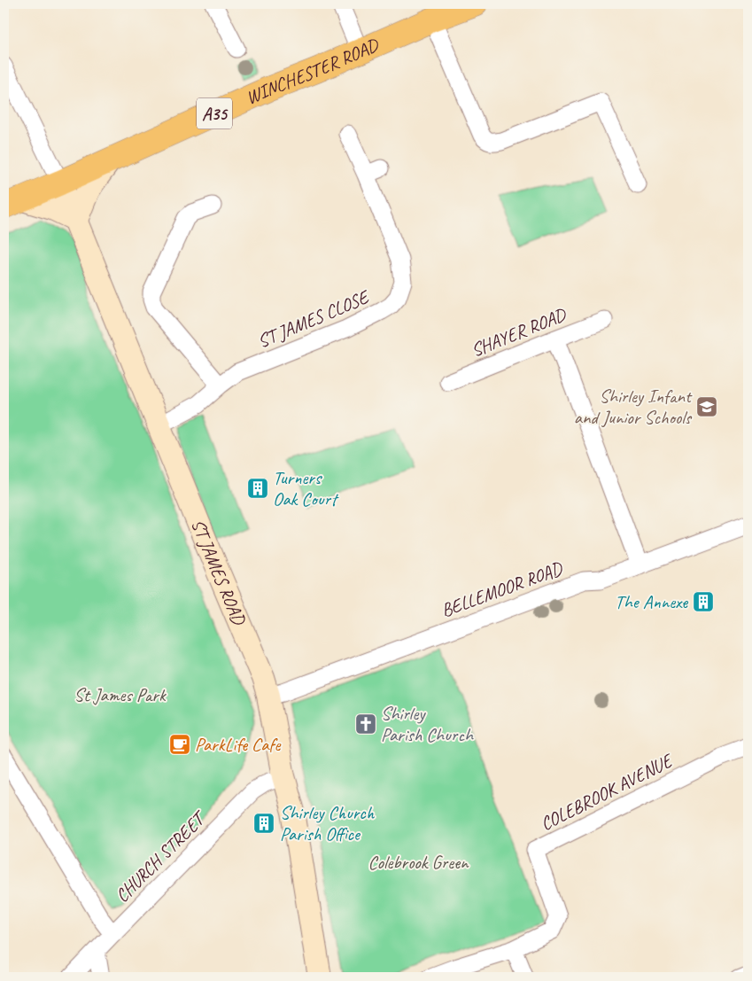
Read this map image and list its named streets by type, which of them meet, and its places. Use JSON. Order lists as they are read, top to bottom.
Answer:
{
  "streets": {
    "main road": ["WINCHESTER ROAD", "A35"],
    "street": [
      "ST JAMES CLOSE",
      "SHAYER ROAD",
      "ST JAMES ROAD",
      "BELLEMOOR ROAD",
      "COLEBROOK AVENUE",
      "CHURCH STREET"
    ]
  },
  "crossings": [
    ["WINCHESTER ROAD", "ST JAMES ROAD"],
    ["ST JAMES CLOSE", "ST JAMES ROAD"],
    ["ST JAMES ROAD", "BELLEMOOR ROAD"],
    ["ST JAMES ROAD", "CHURCH STREET"]
  ],
  "parks": ["St James Park", "Colebrook Green"],
  "places": {
    "school or university": ["Shirley Infant and Junior Schools"],
    "building": ["Turners Oak Court", "The Annexe", "Shirley Church Parish Office"],
    "church": ["Shirley Parish Church"],
    "cafe": ["ParkLife Cafe"]
  }
}
